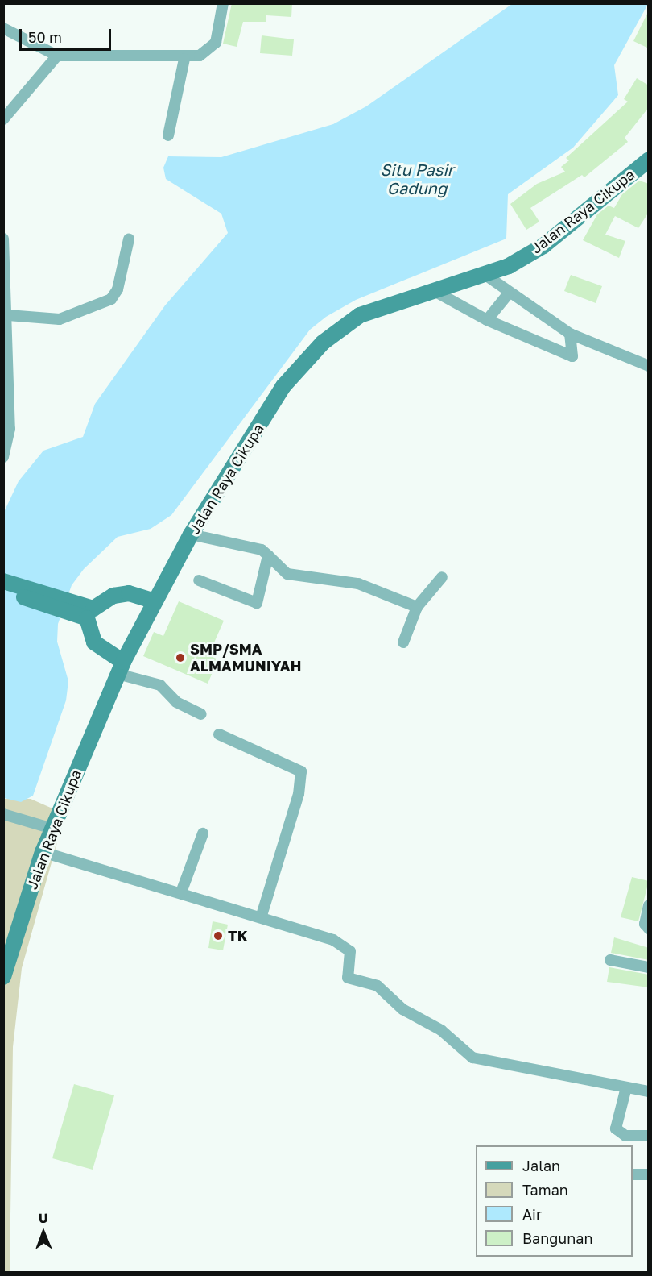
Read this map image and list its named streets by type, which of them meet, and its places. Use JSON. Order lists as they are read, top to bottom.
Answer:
{
  "streets": {
    "main road": ["Jalan Raya Cikupa"]
  },
  "water": ["Situ Pasir Gadung"],
  "places": ["SMP/SMA ALMAMUNIYAH", "TK"],
  "legend": [
    "Jalan",
    "Taman",
    "Air",
    "Bangunan"
  ],
  "scale_bar": "50 m",
  "north": "top"
}
